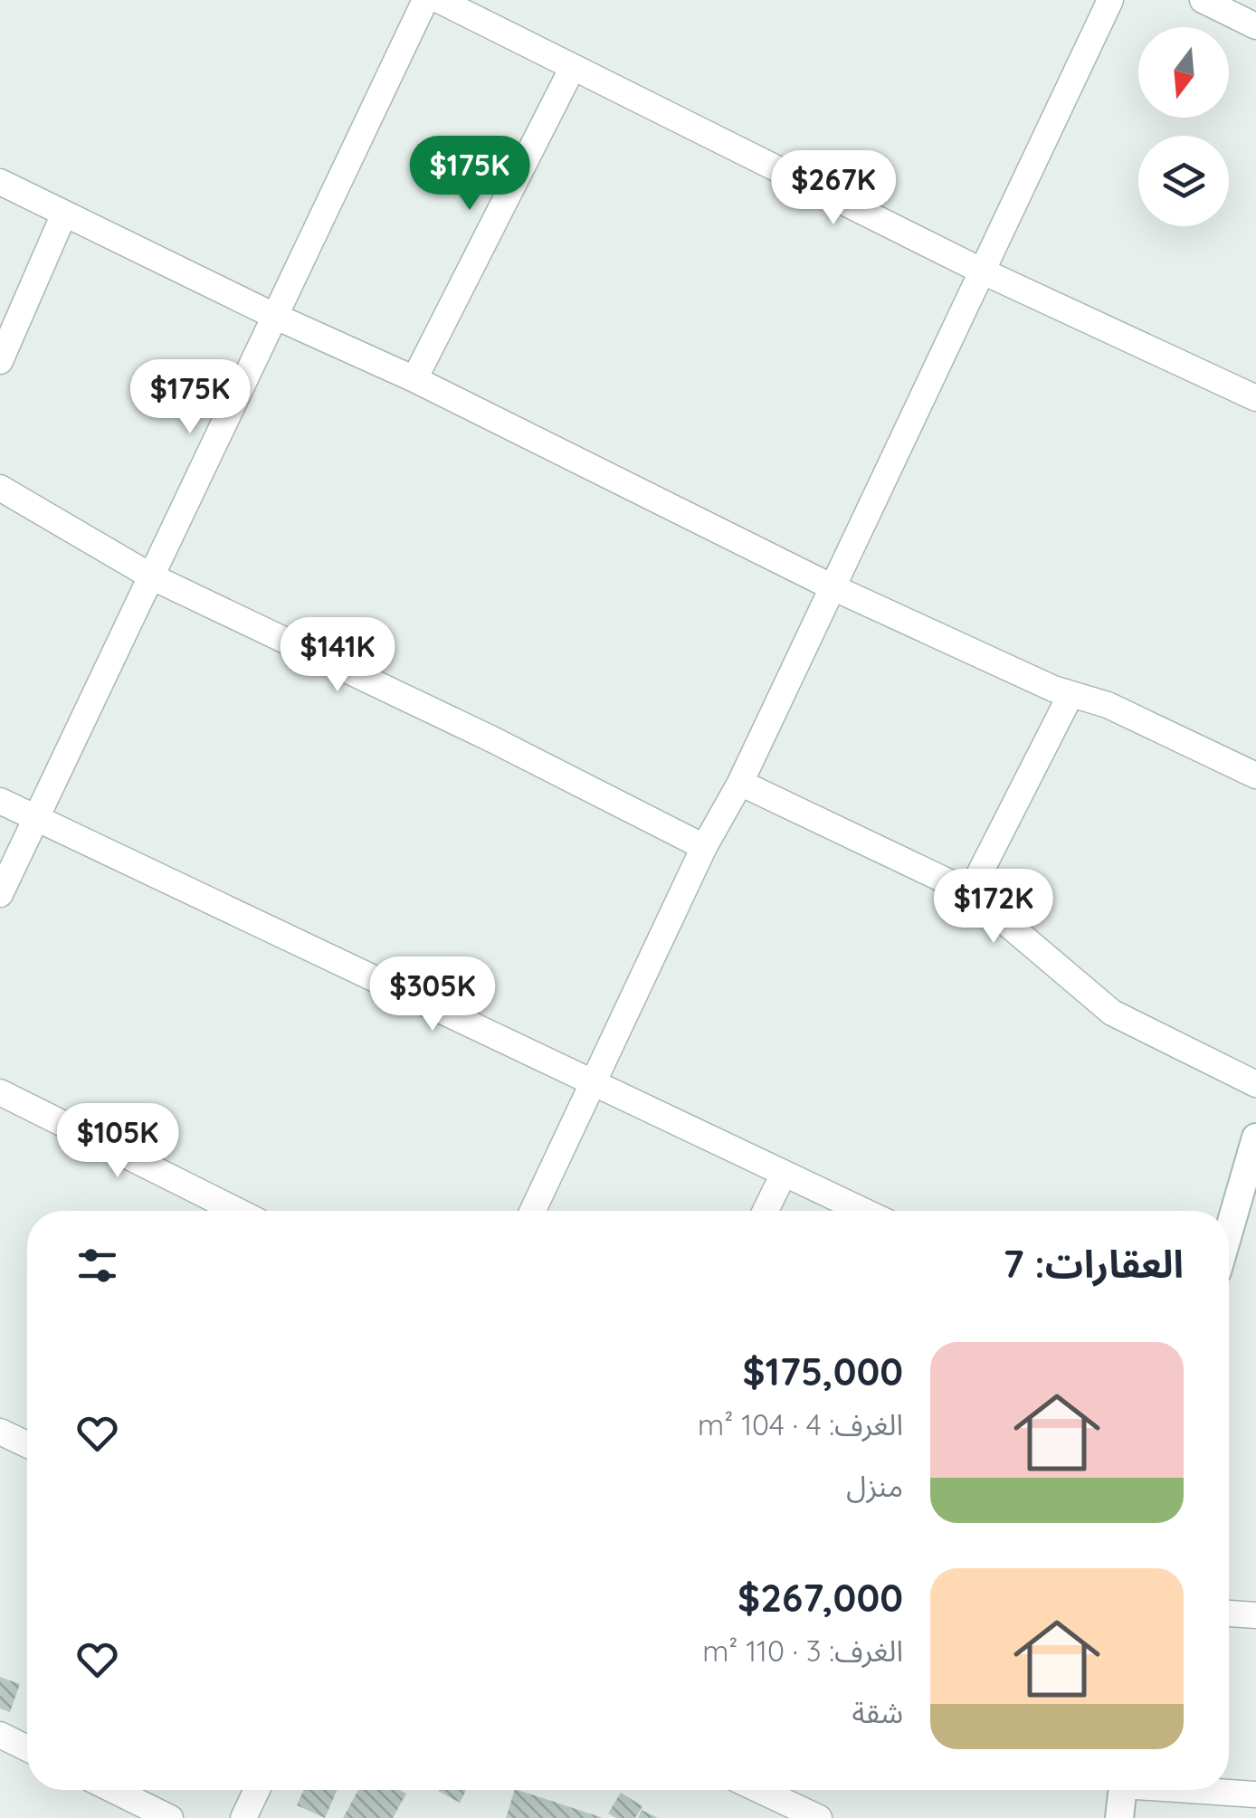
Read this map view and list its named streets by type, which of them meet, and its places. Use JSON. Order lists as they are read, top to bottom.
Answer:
{
  "north": "bottom",
  "page": {
    "price": [
      "$175K",
      "$267K",
      "$175K",
      "$141K",
      "$172K",
      "$305K",
      "$105K"
    ],
    "heading": "العقارات: 7",
    "list": [
      {
        "name": "$175,000",
        "note": "الغرف: 4 · 104 m² · منزل"
      },
      {
        "name": "$267,000",
        "note": "الغرف: 3 · 110 m² · شقة"
      }
    ]
  }
}
